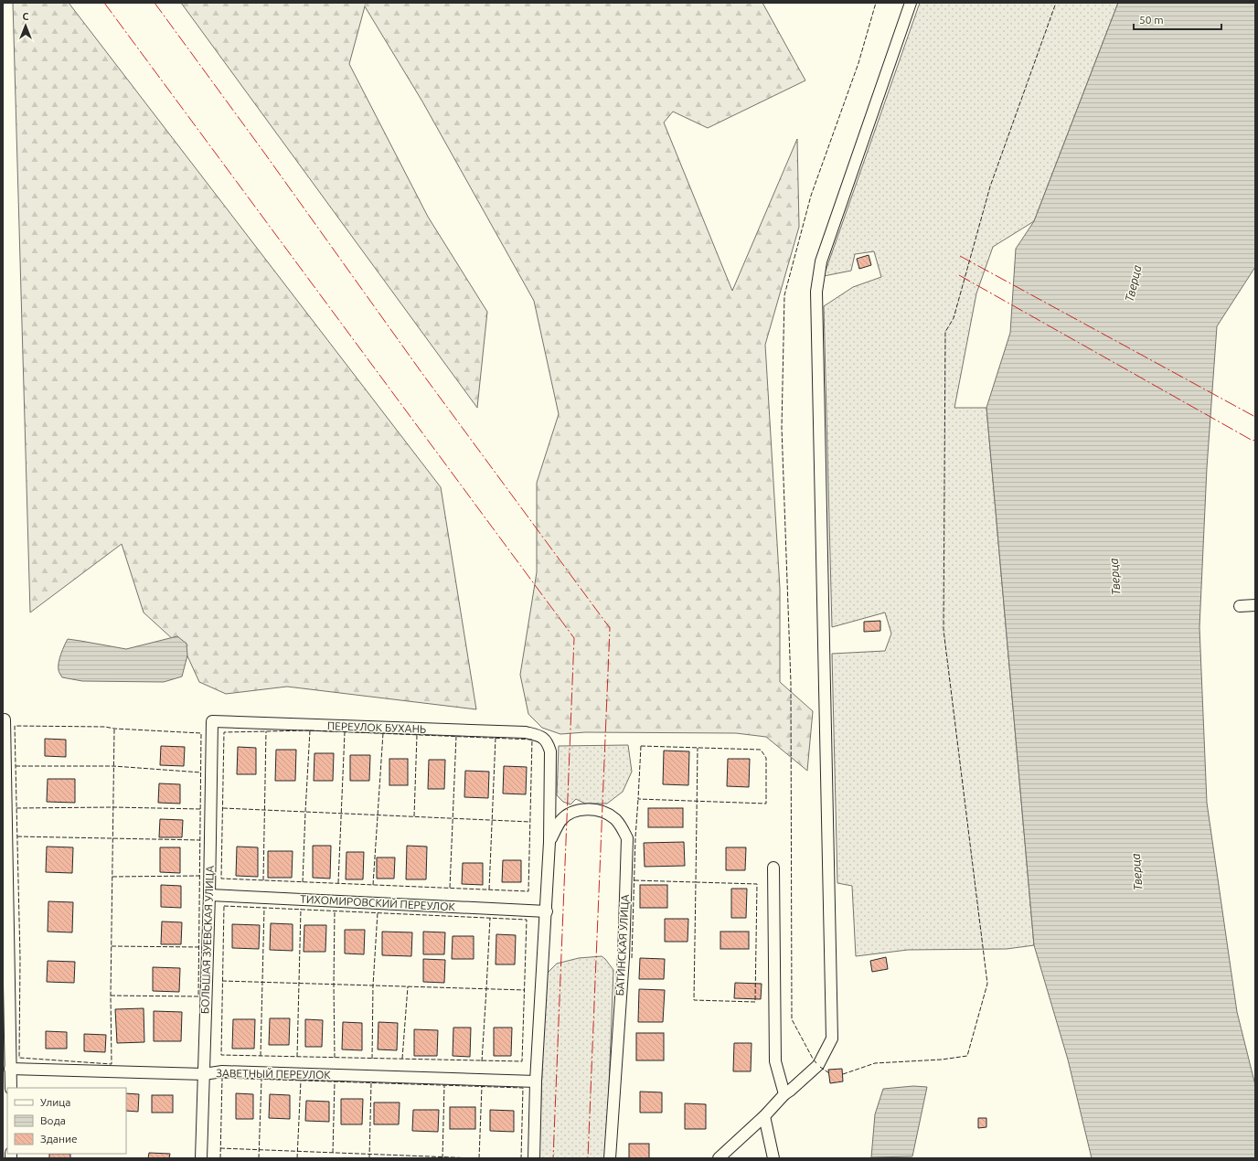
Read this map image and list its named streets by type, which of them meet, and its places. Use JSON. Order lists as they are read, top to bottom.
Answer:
{
  "streets": {
    "street": [
      "ПЕРЕУЛОК БУХАНЬ",
      "ТИХОМИРОВСКИЙ ПЕРЕУЛОК",
      "БОЛЬШАЯ ЗУЕВСКАЯ УЛИЦА",
      "БАТИНСКАЯ УЛИЦА",
      "ЗАВЕТНЫЙ ПЕРЕУЛОК"
    ]
  },
  "crossings": [
    ["ПЕРЕУЛОК БУХАНЬ", "БОЛЬШАЯ ЗУЕВСКАЯ УЛИЦА"],
    ["ПЕРЕУЛОК БУХАНЬ", "БАТИНСКАЯ УЛИЦА"],
    ["ТИХОМИРОВСКИЙ ПЕРЕУЛОК", "БОЛЬШАЯ ЗУЕВСКАЯ УЛИЦА"],
    ["ТИХОМИРОВСКИЙ ПЕРЕУЛОК", "БАТИНСКАЯ УЛИЦА"],
    ["БОЛЬШАЯ ЗУЕВСКАЯ УЛИЦА", "ЗАВЕТНЫЙ ПЕРЕУЛОК"],
    ["БАТИНСКАЯ УЛИЦА", "ЗАВЕТНЫЙ ПЕРЕУЛОК"]
  ],
  "water": ["Тверца"],
  "legend": ["Улица", "Вода", "Здание"],
  "scale_bar": "50 m",
  "north": "top"
}
